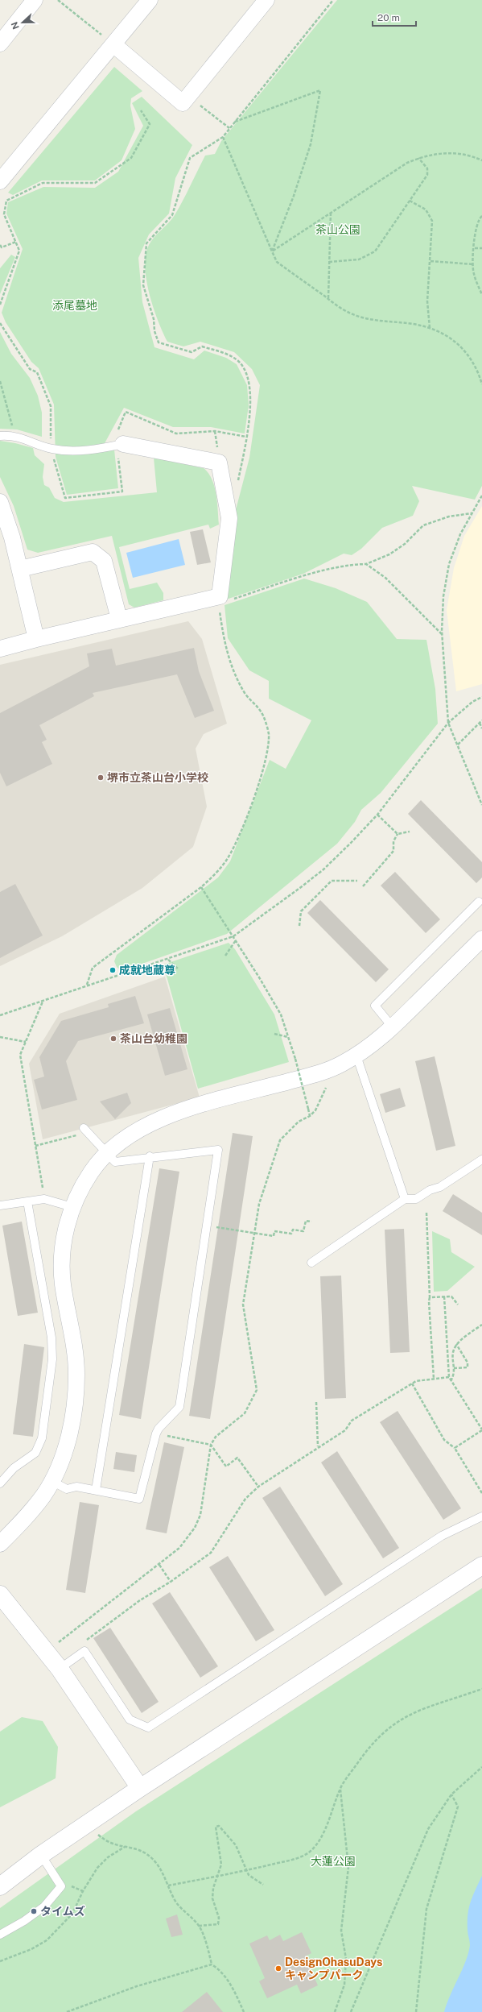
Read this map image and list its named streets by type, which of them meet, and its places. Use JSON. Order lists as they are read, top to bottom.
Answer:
{
  "parks": ["茶山公園", "添尾墓地", "大蓮公園"],
  "places": [
    "堺市立茶山台小学校",
    "成就地蔵尊",
    "茶山台幼稚園",
    "タイムズ",
    "DesignOhasuDays キャンプパーク"
  ],
  "scale_bar": "20 m",
  "north": "left"
}
